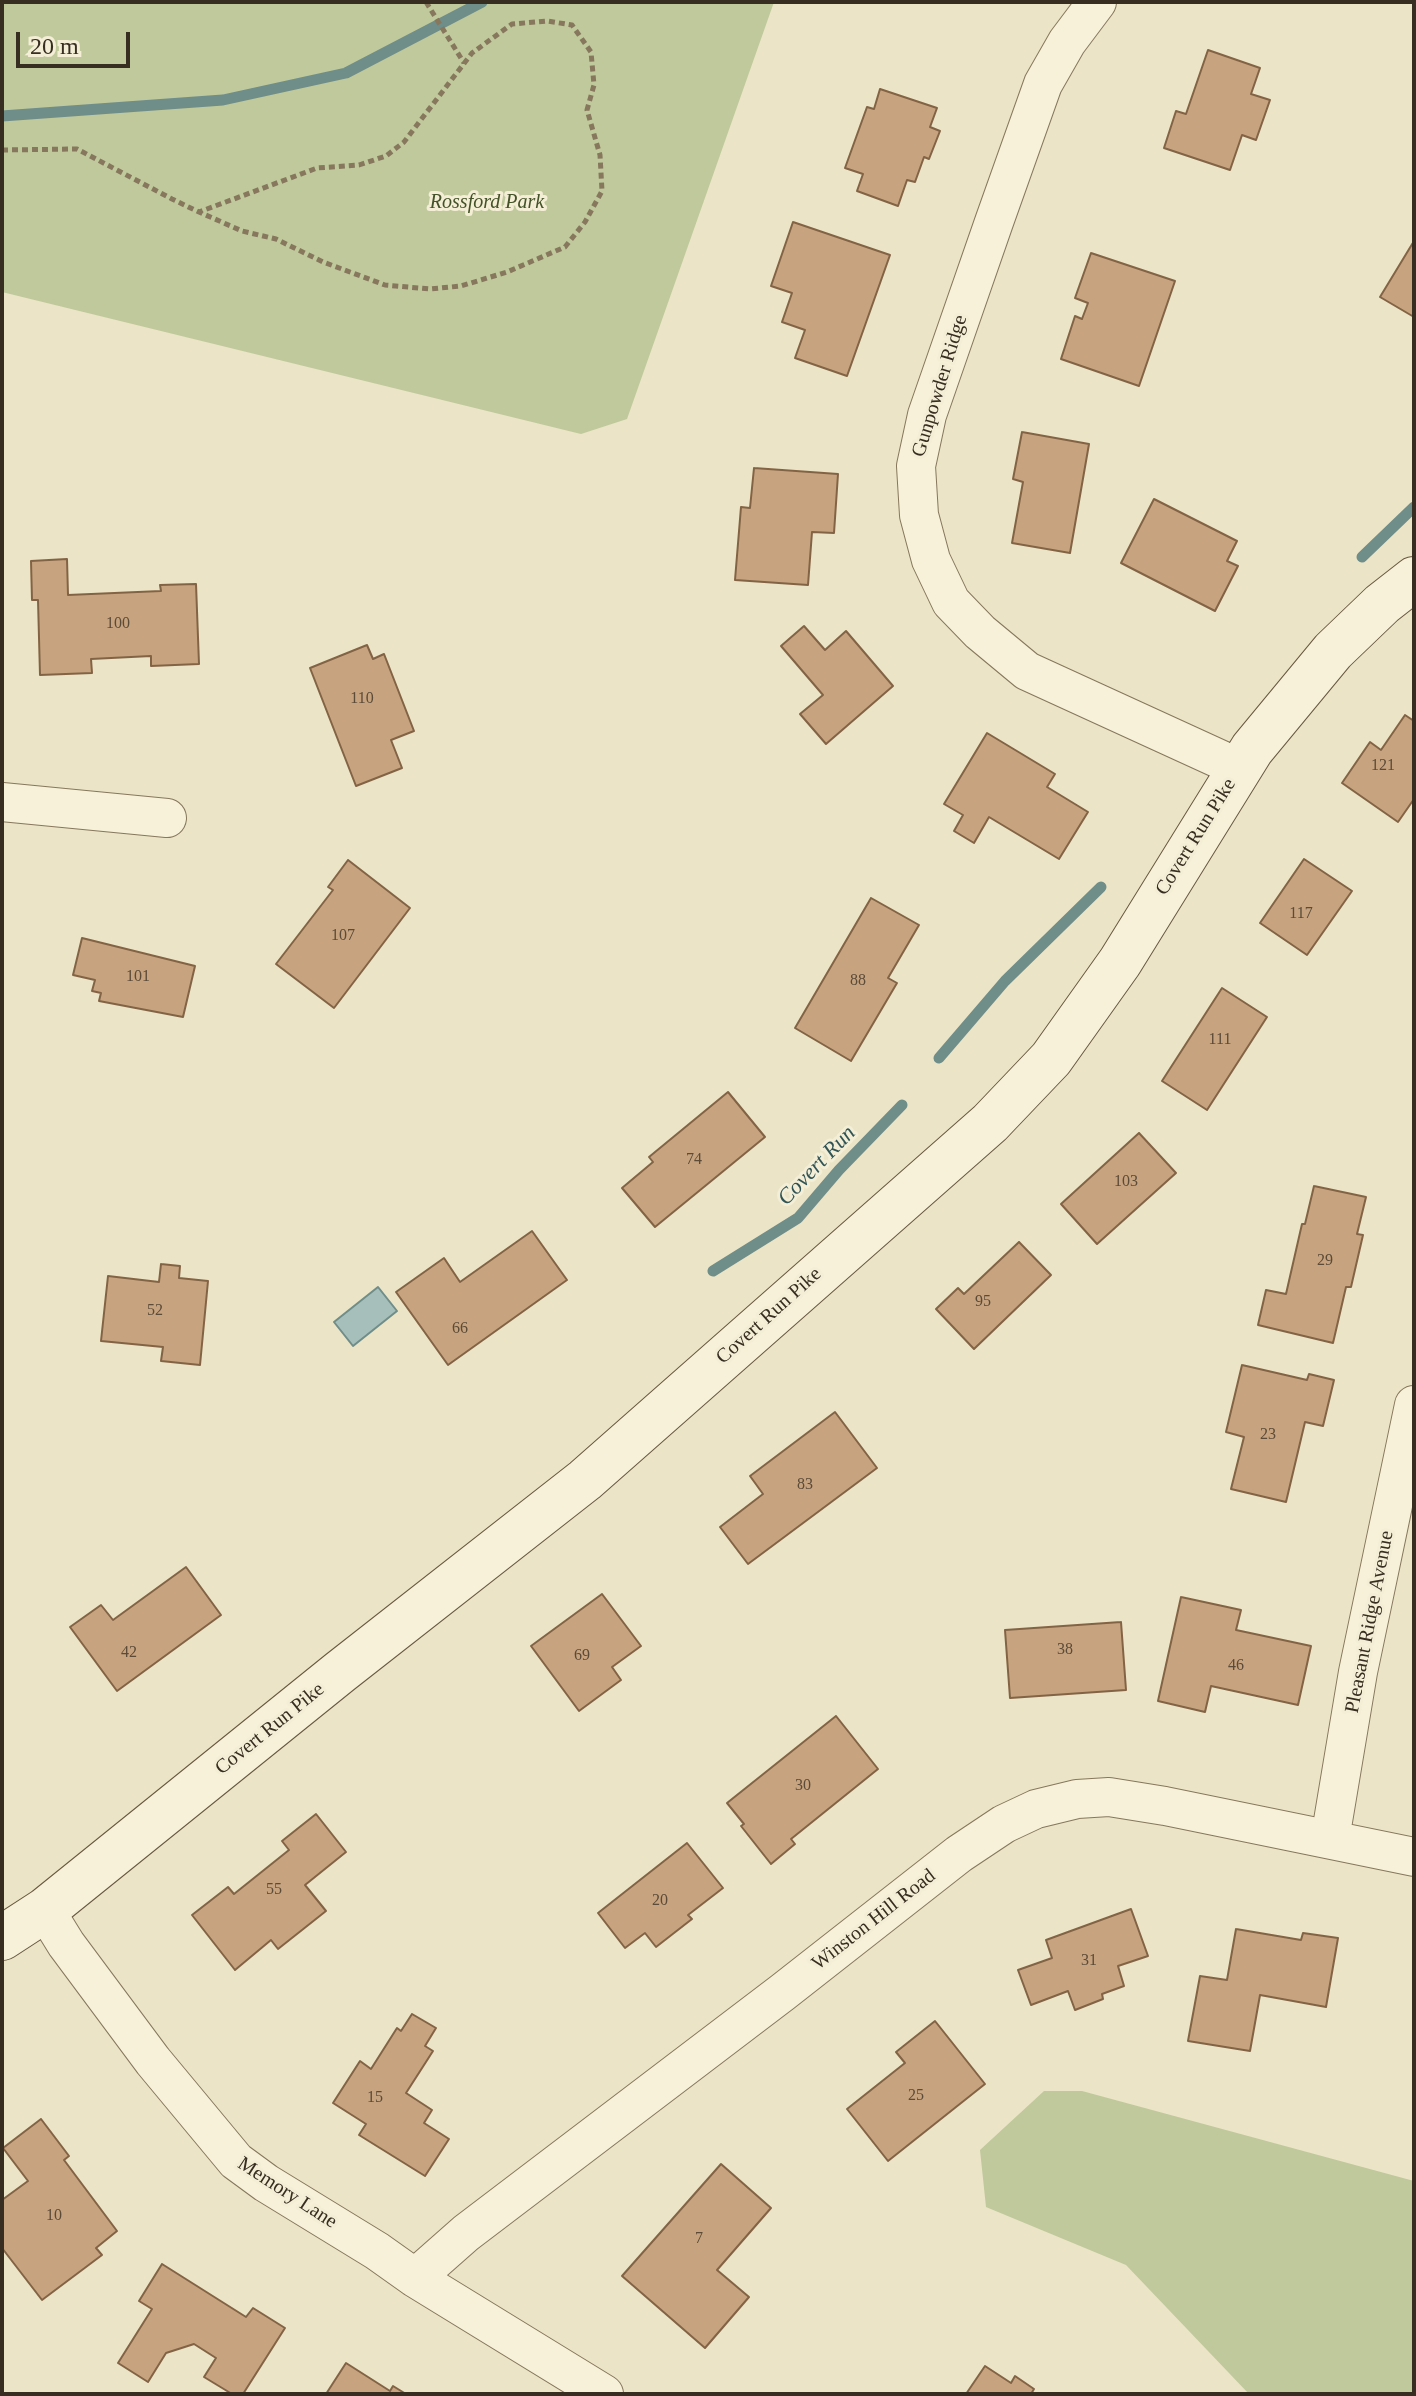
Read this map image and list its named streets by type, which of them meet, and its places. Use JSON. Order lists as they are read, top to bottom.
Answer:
{
  "streets": {
    "street": [
      "Gunpowder Ridge",
      "Covert Run Pike",
      "Pleasant Ridge Avenue",
      "Winston Hill Road",
      "Memory Lane"
    ]
  },
  "crossings": [
    ["Gunpowder Ridge", "Covert Run Pike"],
    ["Covert Run Pike", "Memory Lane"],
    ["Pleasant Ridge Avenue", "Winston Hill Road"],
    ["Winston Hill Road", "Memory Lane"]
  ],
  "water": ["Covert Run"],
  "parks": ["Rossford Park"],
  "house_numbers": [
    "100",
    "110",
    "121",
    "117",
    "107",
    "101",
    "88",
    "111",
    "74",
    "103",
    "29",
    "95",
    "52",
    "66",
    "23",
    "83",
    "38",
    "42",
    "69",
    "46",
    "30",
    "55",
    "20",
    "31",
    "25",
    "15",
    "10",
    "7"
  ],
  "scale_bar": "20 m"
}
